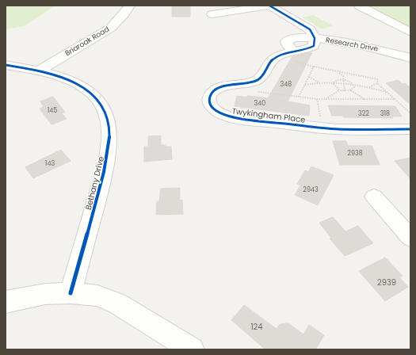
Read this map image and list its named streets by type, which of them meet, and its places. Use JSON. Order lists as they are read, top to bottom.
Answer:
{
  "streets": {
    "street": [
      "Briaroak Road",
      "Research Drive",
      "Twykingham Place",
      "Bethany Drive"
    ]
  },
  "crossings": [
    ["Briaroak Road", "Bethany Drive"],
    ["Research Drive", "Twykingham Place"]
  ],
  "house_numbers": [
    "348",
    "340",
    "145",
    "322",
    "318",
    "2938",
    "143",
    "2943",
    "2939",
    "124"
  ]
}
